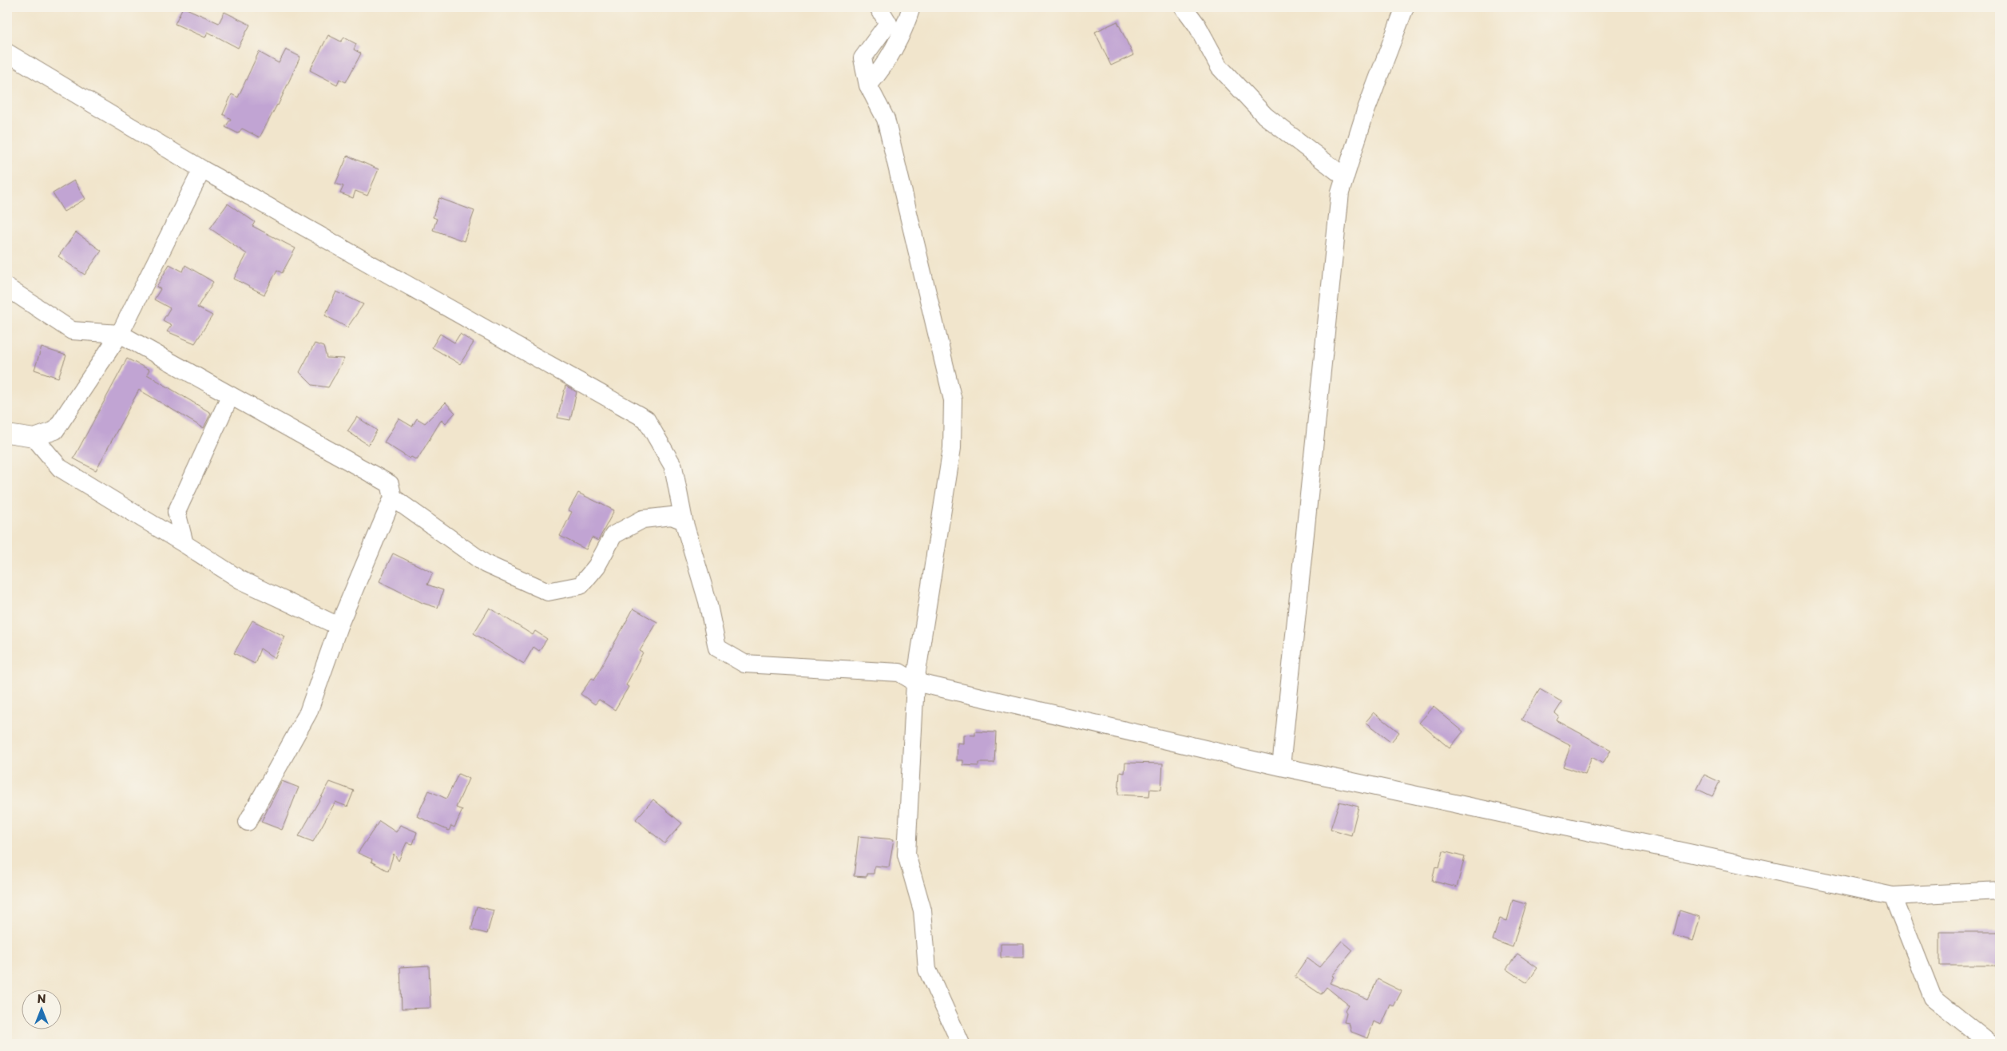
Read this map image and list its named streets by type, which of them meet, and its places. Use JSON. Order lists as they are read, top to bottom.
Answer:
{
  "north": "top"
}
